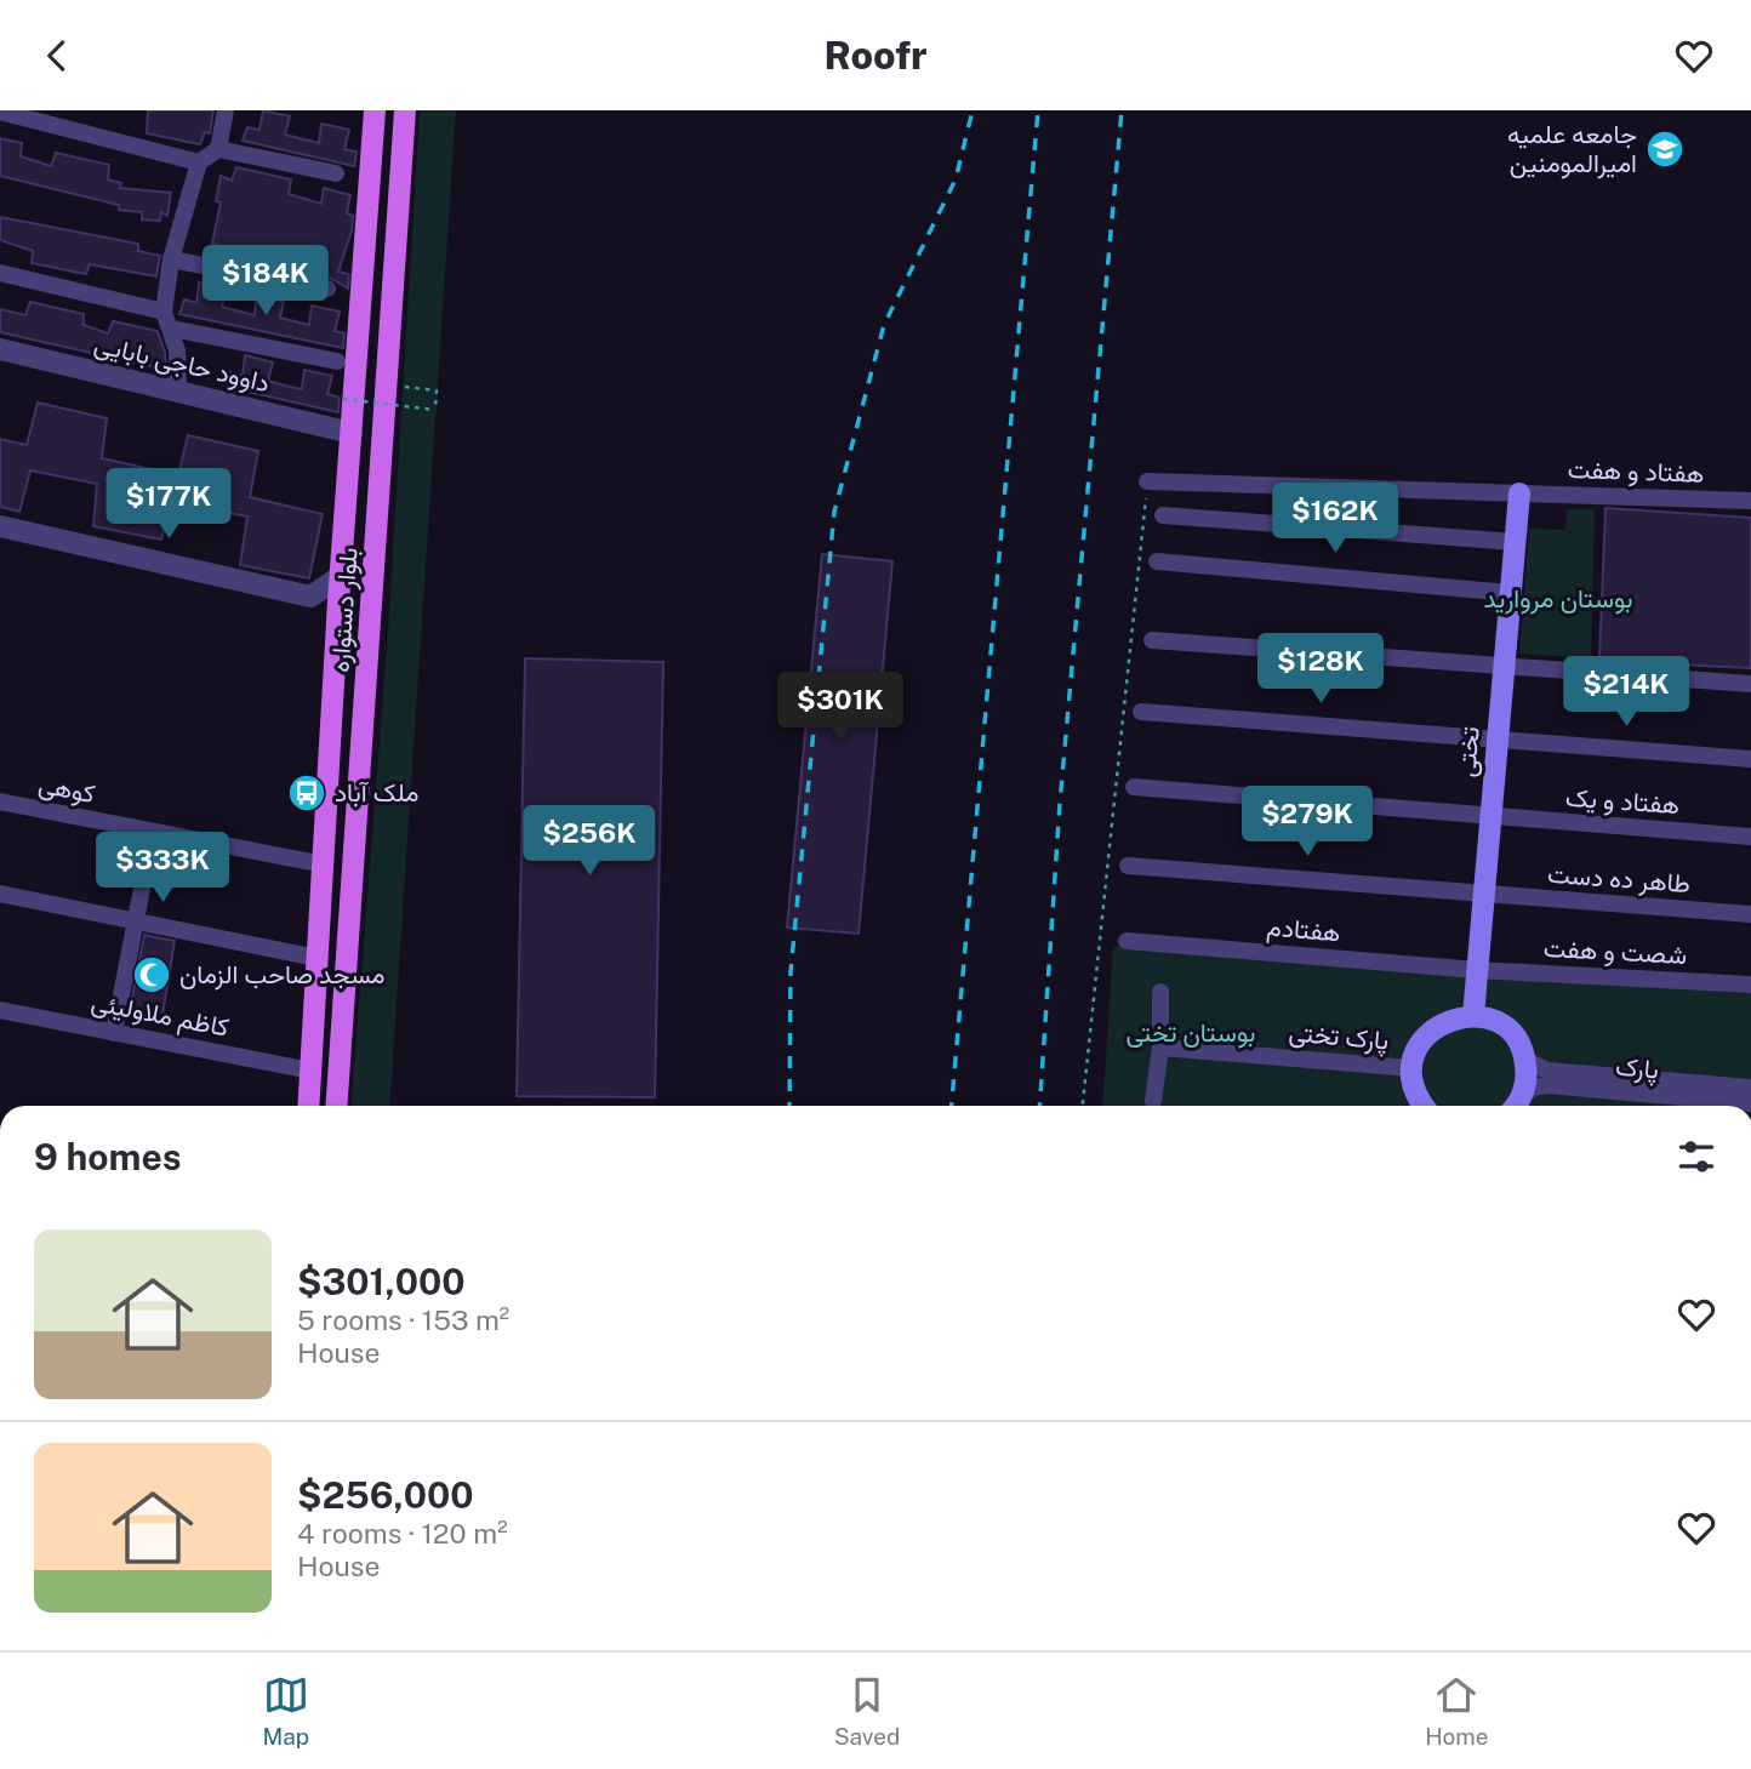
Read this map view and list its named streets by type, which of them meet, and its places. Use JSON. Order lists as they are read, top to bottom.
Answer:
{
  "streets": {
    "main road": ["بلوار دستواره", "تختی"],
    "street": [
      "داوود حاجی بابایی",
      "هفتاد و هفت",
      "کوهی",
      "هفتاد و یک",
      "طاهر ده دست",
      "هفتادم",
      "شصت و هفت",
      "کاظم ملاولیئی",
      "پارک تختی",
      "پارک"
    ]
  },
  "crossings": [
    ["داوود حاجی بابایی", "بلوار دستواره"],
    ["هفتاد و هفت", "تختی"],
    ["بلوار دستواره", "کوهی"],
    ["بلوار دستواره", "کاظم ملاولیئی"],
    ["تختی", "هفتاد و یک"],
    ["تختی", "طاهر ده دست"],
    ["تختی", "هفتادم"],
    ["تختی", "شصت و هفت"],
    ["هفتادم", "شصت و هفت"]
  ],
  "parks": ["بوستان مروارید", "بوستان تختی"],
  "places": {
    "school or university": ["جامعه علمیه امیرالمومنین"],
    "bus stop": ["ملک آباد"],
    "mosque": ["مسجد صاحب الزمان"]
  },
  "page": {
    "header": "Roofr",
    "price": [
      "$184K",
      "$177K",
      "$162K",
      "$128K",
      "$214K",
      "$301K",
      "$279K",
      "$256K",
      "$333K"
    ],
    "heading": "9 homes",
    "list": [
      {
        "name": "$301,000",
        "note": "5 rooms · 153 m² · House"
      },
      {
        "name": "$256,000",
        "note": "4 rooms · 120 m² · House"
      }
    ],
    "tabs": ["Map", "Saved", "Home"]
  }
}
